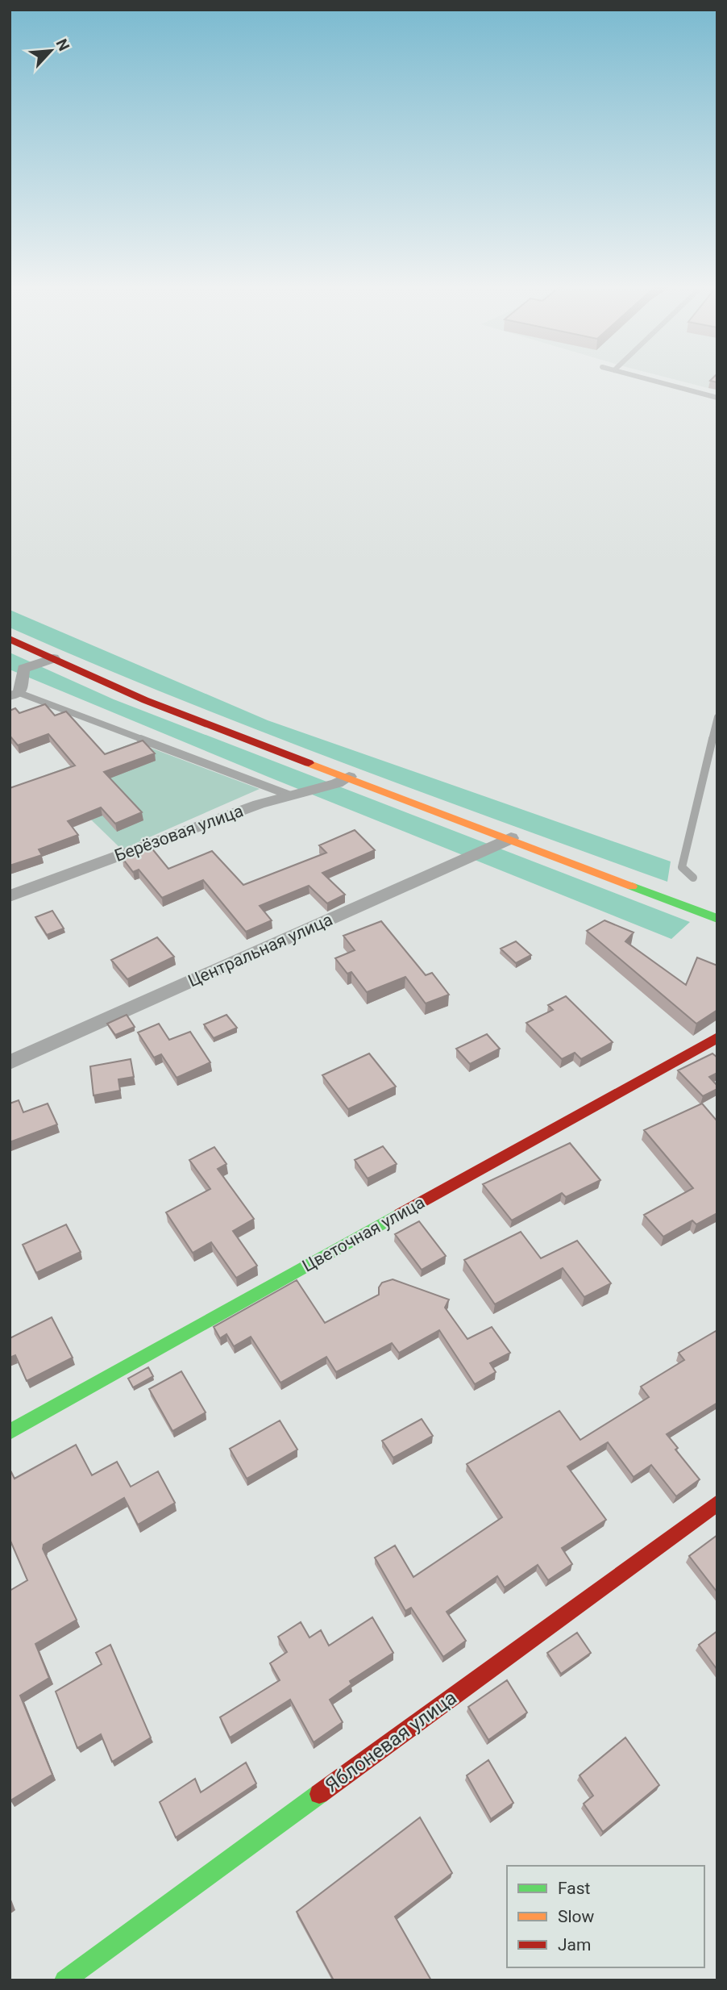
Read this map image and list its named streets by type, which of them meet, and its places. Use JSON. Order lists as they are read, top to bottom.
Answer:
{
  "streets": {
    "street": [
      "Берёзовая улица",
      "Центральная улица",
      "Цветочная улица",
      "Яблоневая улица"
    ]
  },
  "legend": ["Fast", "Slow", "Jam"],
  "north": "top right"
}
